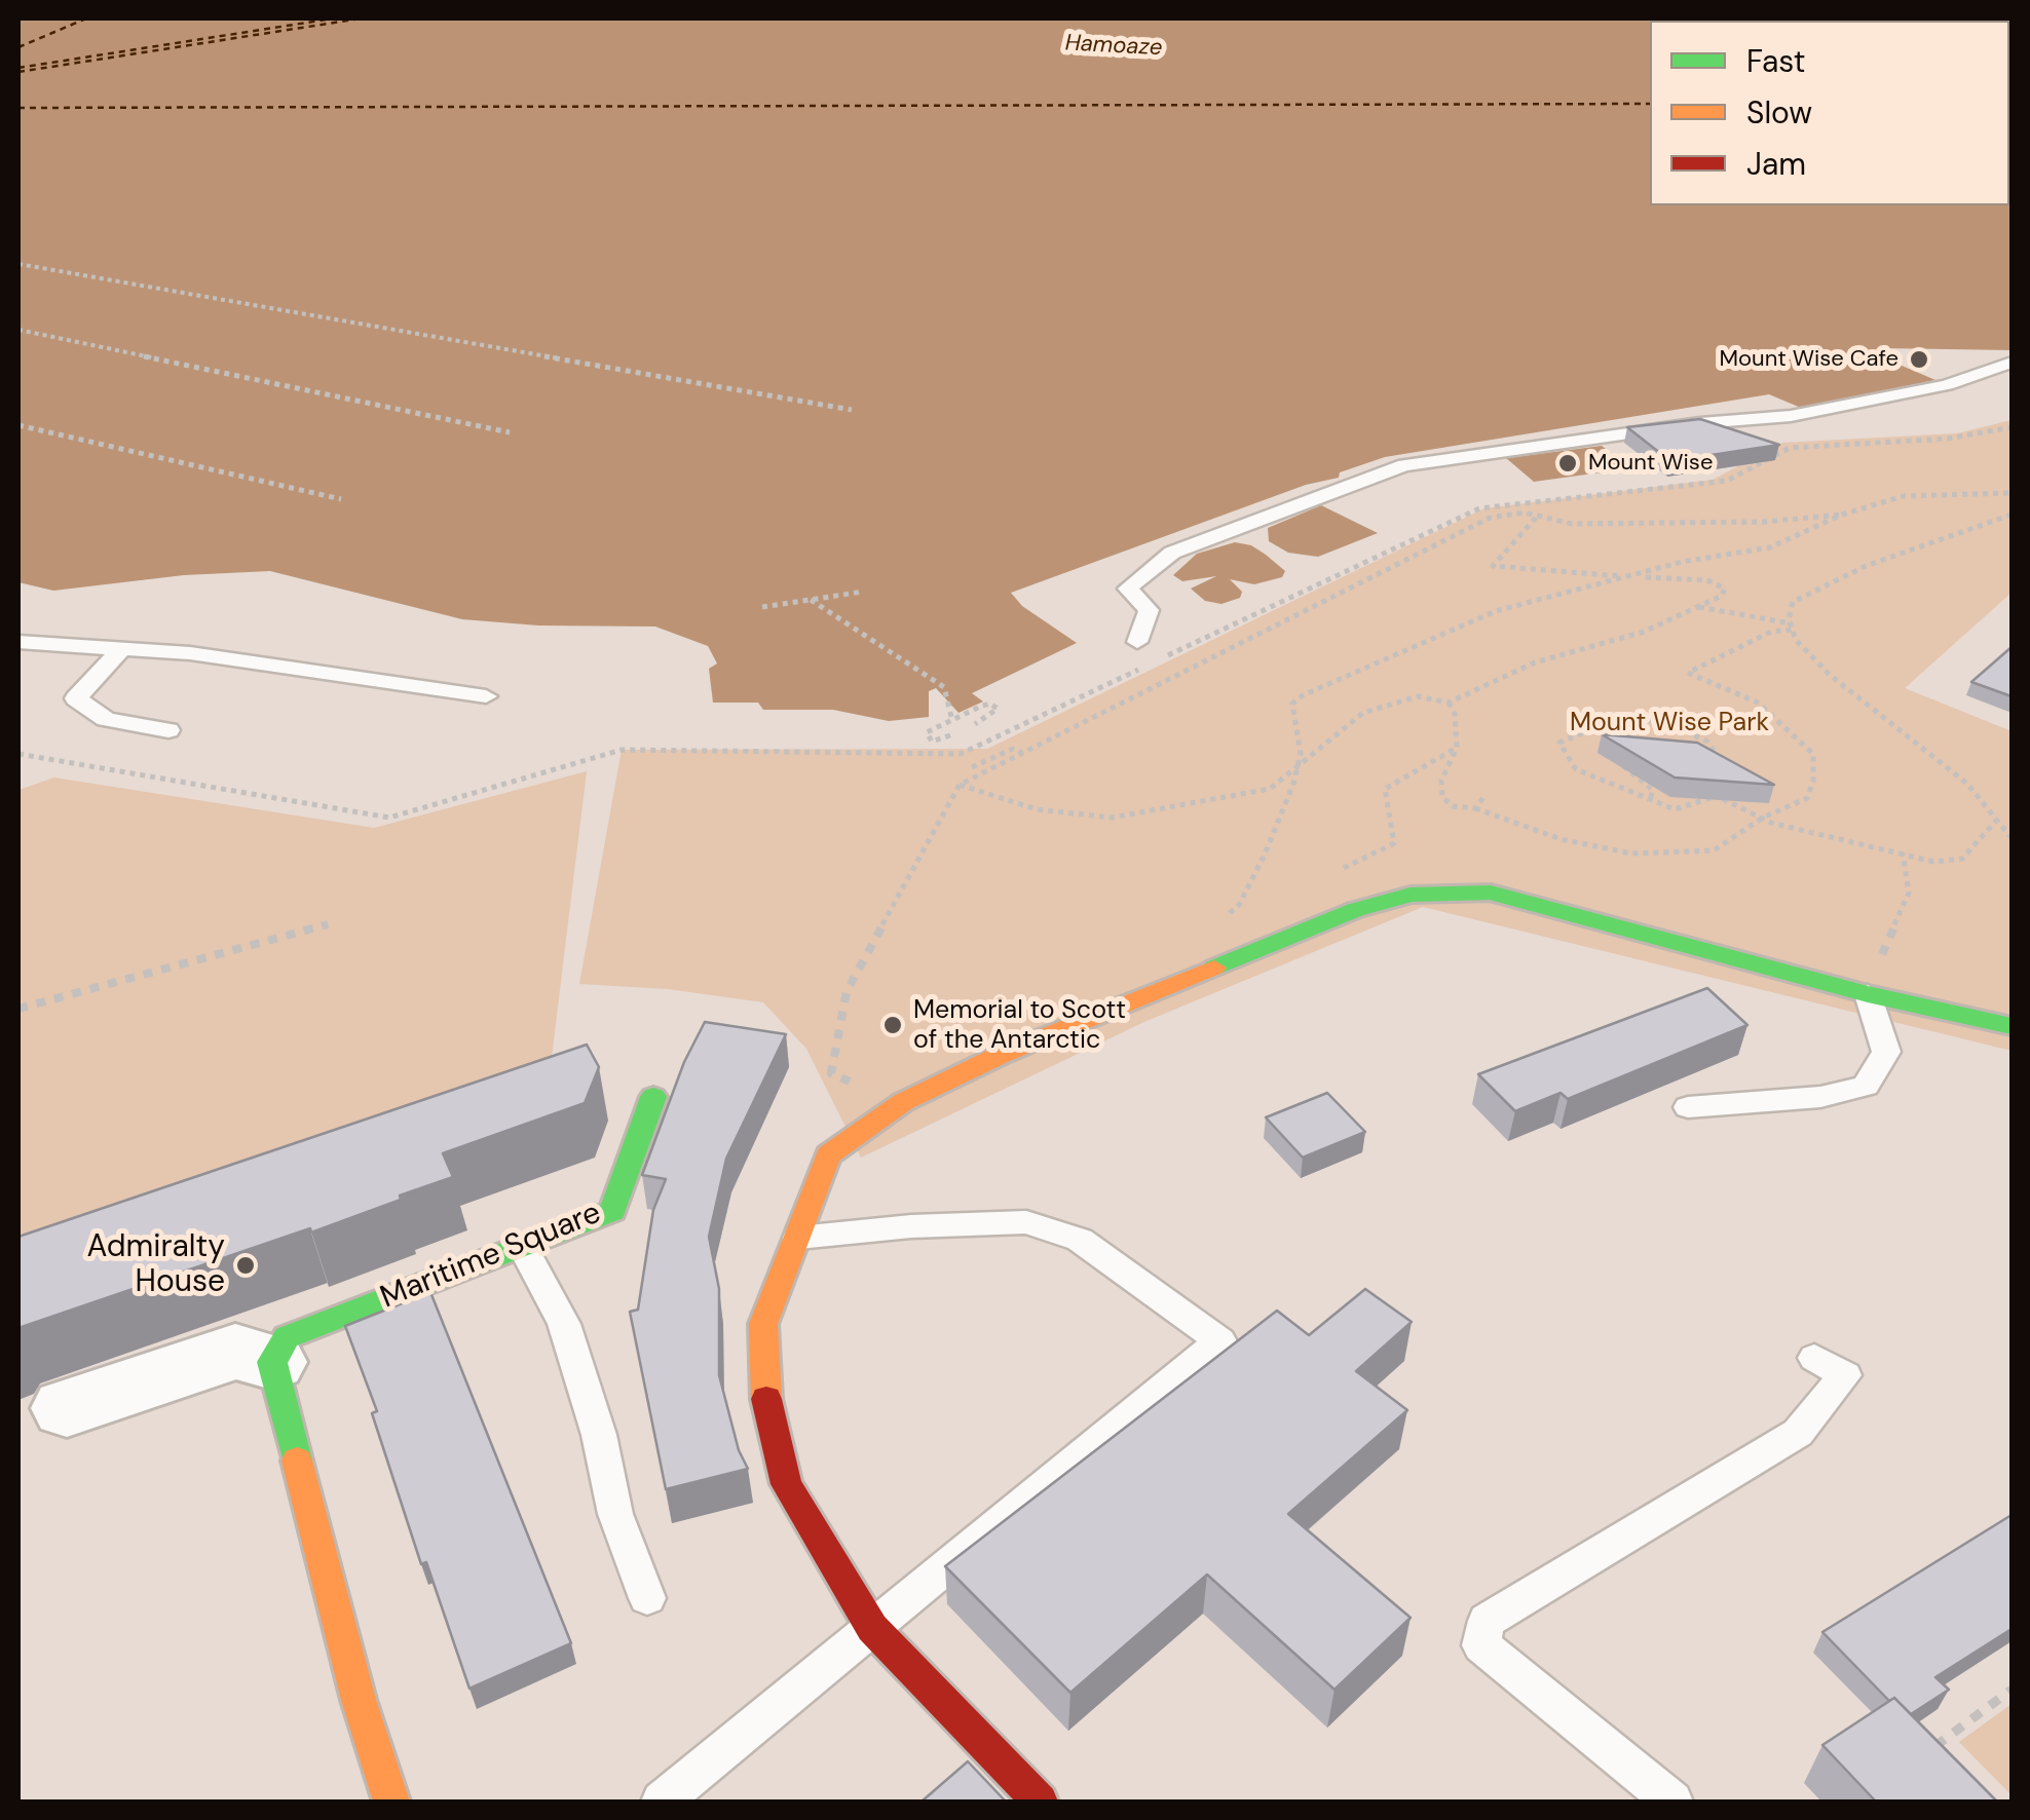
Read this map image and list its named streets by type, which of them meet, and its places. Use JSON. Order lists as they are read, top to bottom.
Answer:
{
  "streets": {
    "street": ["Maritime Square"]
  },
  "water": ["Hamoaze"],
  "parks": ["Mount Wise Park"],
  "places": [
    "Mount Wise Cafe",
    "Mount Wise",
    "Memorial to Scott of the Antarctic",
    "Admiralty House"
  ],
  "legend": ["Fast", "Slow", "Jam"]
}
